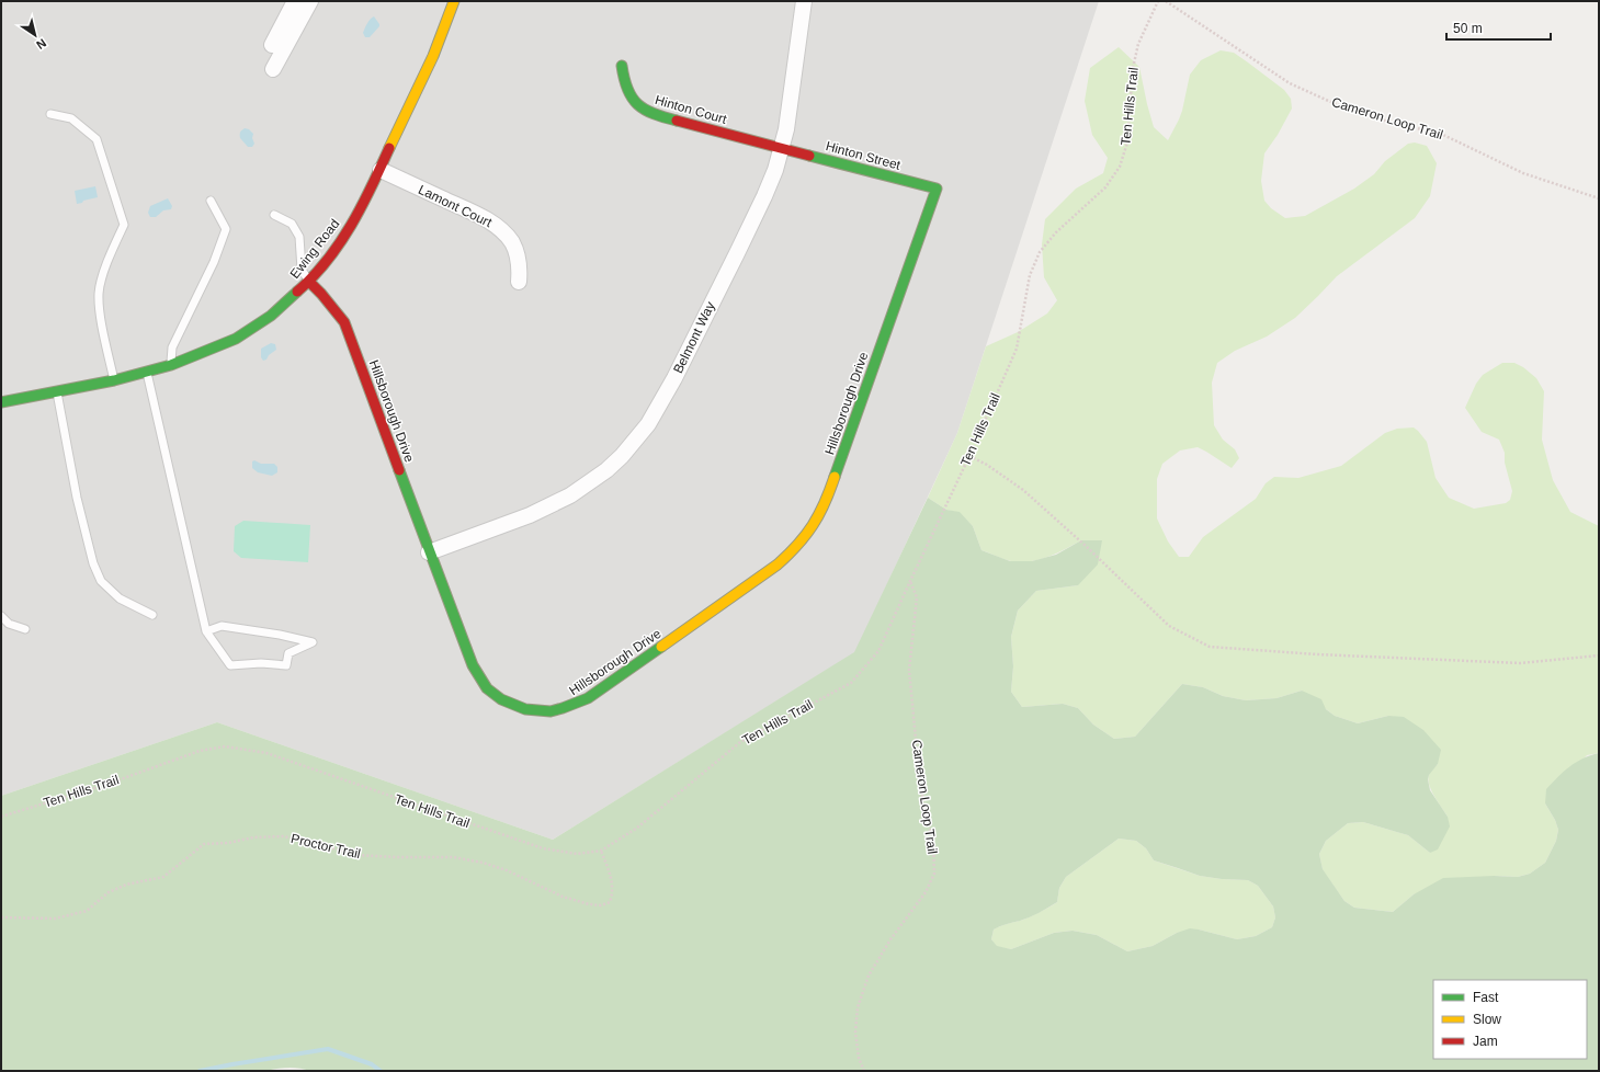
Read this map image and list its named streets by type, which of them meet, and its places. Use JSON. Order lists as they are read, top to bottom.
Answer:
{
  "streets": {
    "street": [
      "Hinton Court",
      "Hinton Street",
      "Lamont Court",
      "Ewing Road",
      "Belmont Way",
      "Hillsborough Drive"
    ],
    "path": ["Ten Hills Trail", "Cameron Loop Trail", "Proctor Trail"]
  },
  "crossings": [
    ["Ten Hills Trail", "Cameron Loop Trail"],
    ["Ten Hills Trail", "Proctor Trail"],
    ["Hinton Court", "Hinton Street"],
    ["Hinton Court", "Belmont Way"],
    ["Hinton Street", "Belmont Way"],
    ["Hinton Street", "Hillsborough Drive"],
    ["Lamont Court", "Ewing Road"],
    ["Ewing Road", "Hillsborough Drive"],
    ["Belmont Way", "Hillsborough Drive"]
  ],
  "legend": ["Fast", "Slow", "Jam"],
  "scale_bar": "50 m",
  "north": "bottom right"
}
